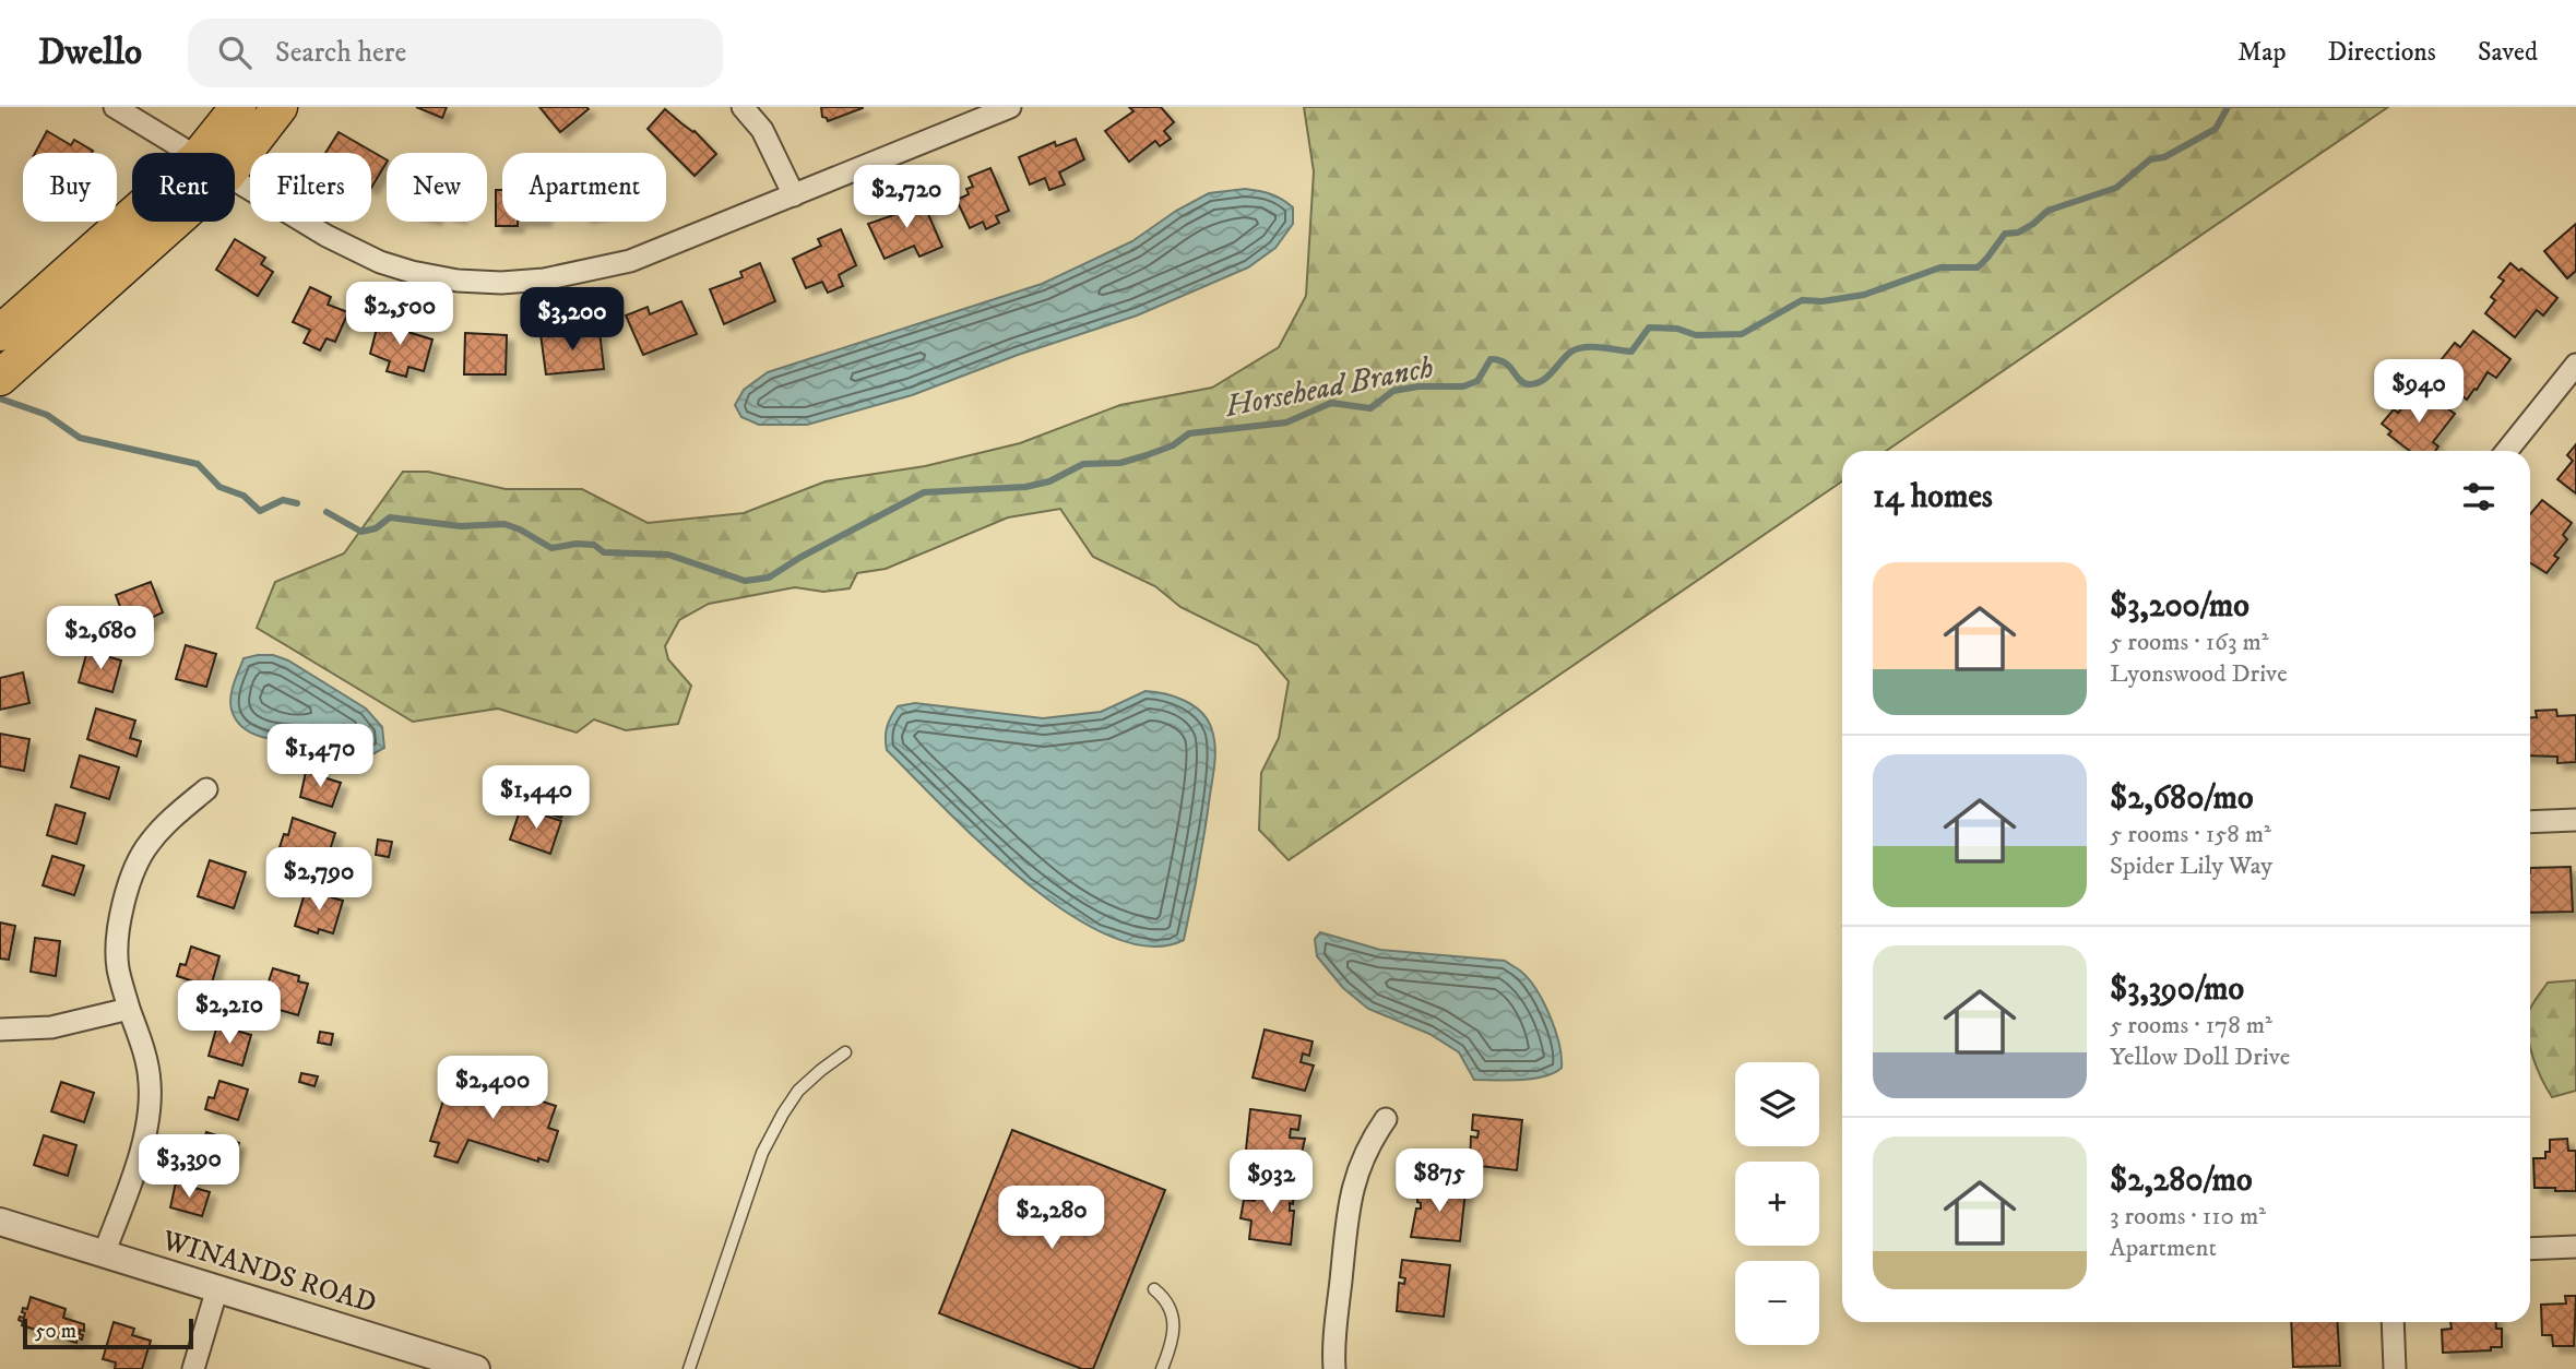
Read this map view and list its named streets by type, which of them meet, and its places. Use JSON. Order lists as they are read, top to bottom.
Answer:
{
  "streets": {
    "street": ["WINANDS ROAD"]
  },
  "water": ["Horsehead Branch"],
  "scale_bar": "50 m",
  "page": {
    "header": "Dwello",
    "search": "Search here",
    "nav": ["Map", "Directions", "Saved"],
    "chip": [
      "Buy",
      "Rent",
      "Filters",
      "New",
      "Apartment"
    ],
    "price": [
      "$2,720",
      "$2,500",
      "$3,200",
      "$940",
      "$2,680",
      "$1,470",
      "$1,440",
      "$2,790",
      "$2,210",
      "$2,400",
      "$3,390",
      "$875",
      "$932",
      "$2,280"
    ],
    "heading": "14 homes",
    "list": [
      {
        "name": "$3,200/mo",
        "note": "5 rooms · 163 m² · Lyonswood Drive"
      },
      {
        "name": "$2,680/mo",
        "note": "5 rooms · 158 m² · Spider Lily Way"
      },
      {
        "name": "$3,390/mo",
        "note": "5 rooms · 178 m² · Yellow Doll Drive"
      },
      {
        "name": "$2,280/mo",
        "note": "3 rooms · 110 m² · Apartment"
      }
    ],
    "map_buttons": ["+", "−"],
    "scale": "50 m"
  }
}
